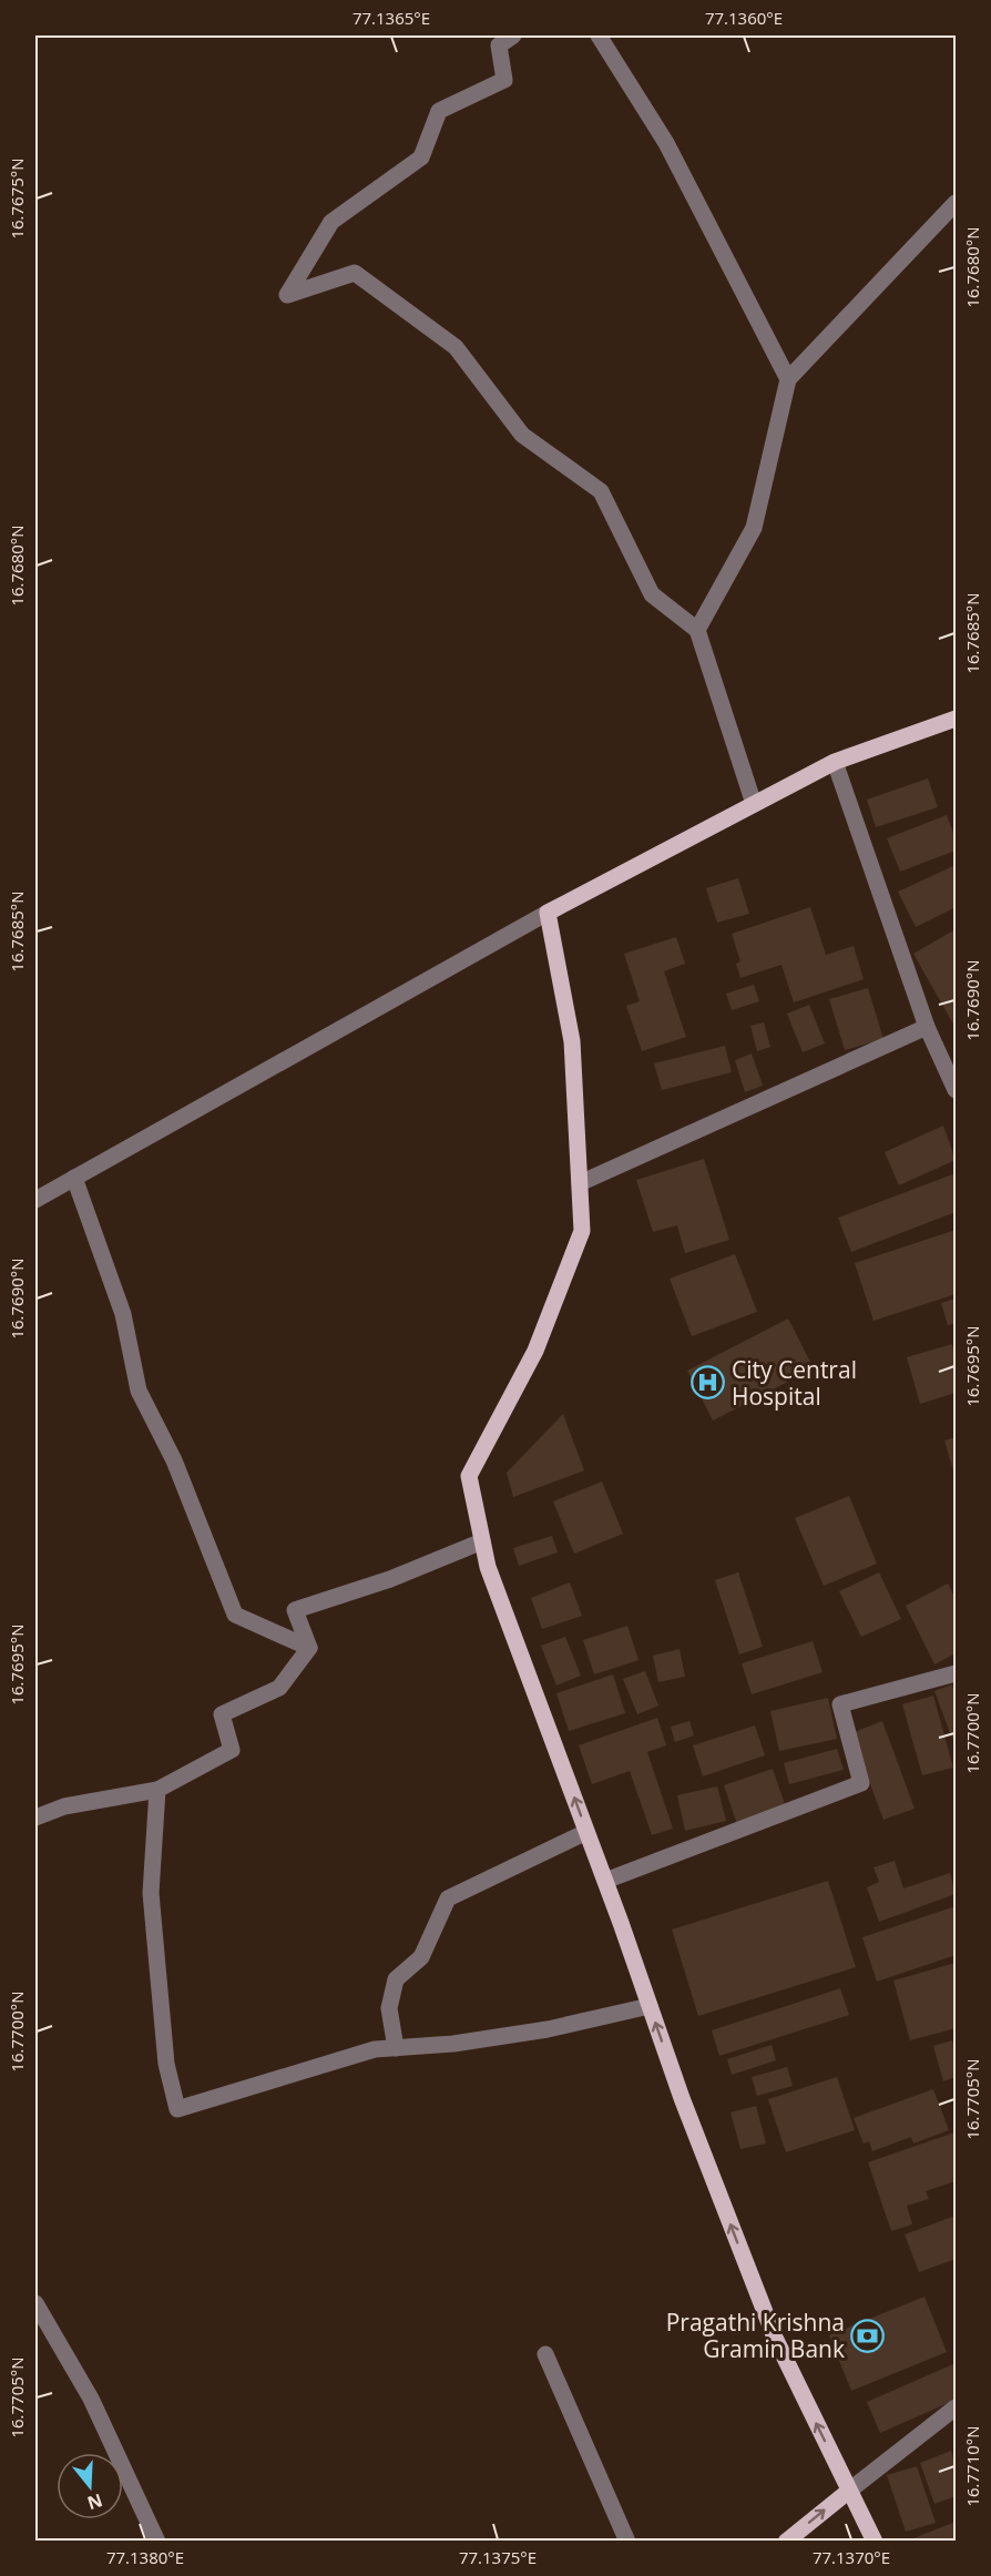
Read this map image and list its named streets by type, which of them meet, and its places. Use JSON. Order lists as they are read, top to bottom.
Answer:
{
  "places": {
    "hospital": ["City Central Hospital"],
    "bank": ["Pragathi Krishna Gramin Bank"]
  },
  "north": "bottom",
  "coordinates": [
    "77.1365°E",
    "77.1360°E",
    "16.7675°N",
    "16.7680°N",
    "16.7685°N",
    "16.7690°N",
    "16.7695°N",
    "16.7700°N",
    "16.7705°N",
    "16.7710°N",
    "77.1380°E",
    "77.1375°E",
    "77.1370°E"
  ]
}
